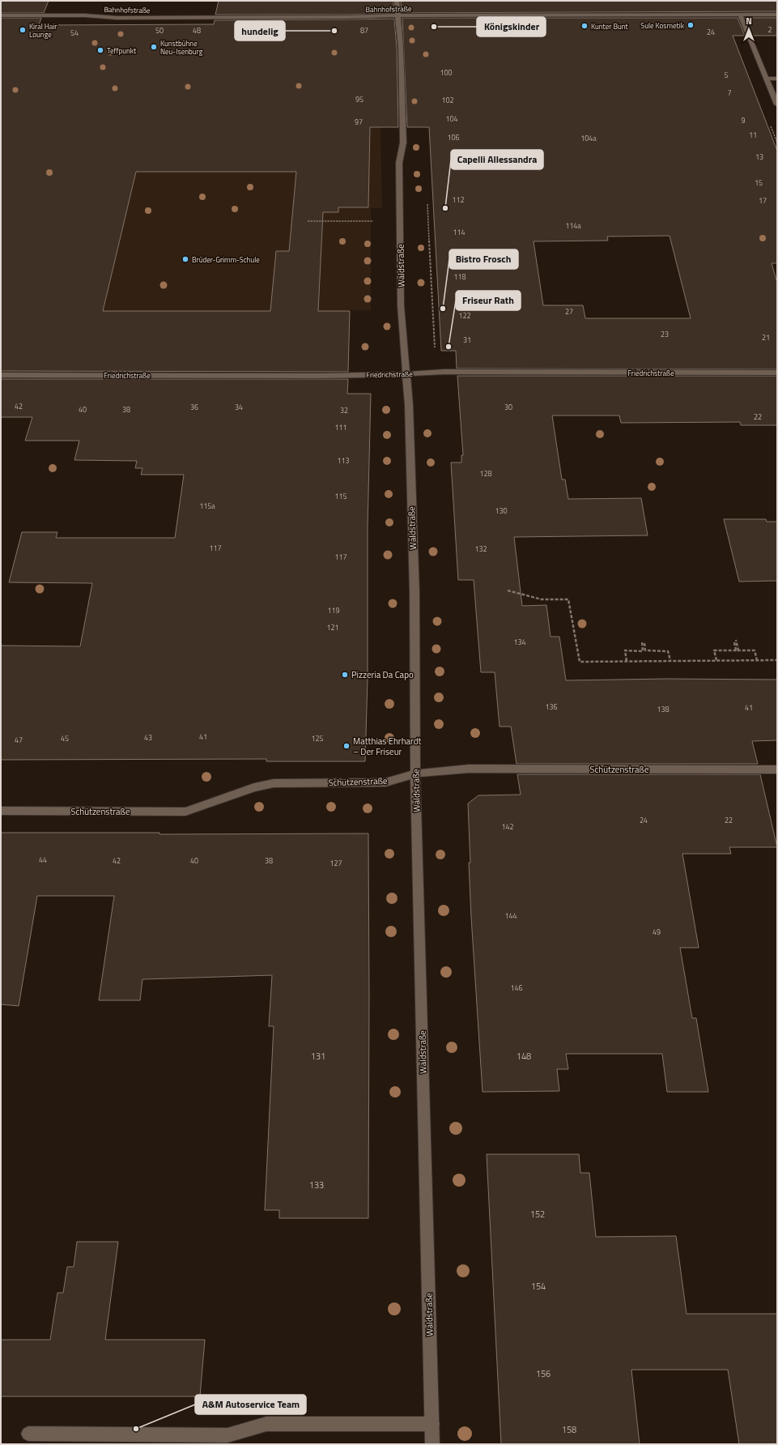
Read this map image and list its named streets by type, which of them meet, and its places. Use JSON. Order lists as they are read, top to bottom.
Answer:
{
  "streets": {
    "street": [
      "Bahnhofstraße",
      "Waldstraße",
      "Friedrichstraße",
      "Schützenstraße"
    ]
  },
  "crossings": [
    ["Bahnhofstraße", "Waldstraße"],
    ["Waldstraße", "Friedrichstraße"],
    ["Waldstraße", "Schützenstraße"]
  ],
  "places": [
    "Sule Kosmetik",
    "Kunter Bunt",
    "Königskinder",
    "Kiral Hair Lounge",
    "hundelig",
    "Kunstbühne Neu-Isenburg",
    "Teffpunkt",
    "Capelli Allessandra",
    "Brüder-Grimm-Schule",
    "Bistro Frosch",
    "Friseur Rath",
    "Pizzeria Da Capo",
    "Matthias Ehrhardt – Der Friseur",
    "A&M Autoservice Team"
  ],
  "house_numbers": [
    "2",
    "50",
    "48",
    "87",
    "24",
    "54",
    "100",
    "5",
    "7",
    "95",
    "102",
    "104",
    "9",
    "97",
    "11",
    "106",
    "104a",
    "13",
    "15",
    "112",
    "17",
    "114a",
    "114",
    "118",
    "27",
    "122",
    "23",
    "21",
    "31",
    "42",
    "36",
    "34",
    "30",
    "40",
    "38",
    "32",
    "22",
    "111",
    "113",
    "128",
    "115",
    "115a",
    "130",
    "117",
    "132",
    "117",
    "119",
    "121",
    "134",
    "136",
    "41",
    "138",
    "41",
    "43",
    "45",
    "125",
    "47",
    "24",
    "22",
    "142",
    "44",
    "42",
    "40",
    "38",
    "127",
    "144",
    "49",
    "146",
    "131",
    "148",
    "133",
    "152",
    "154",
    "156",
    "158"
  ],
  "north": "top"
}
